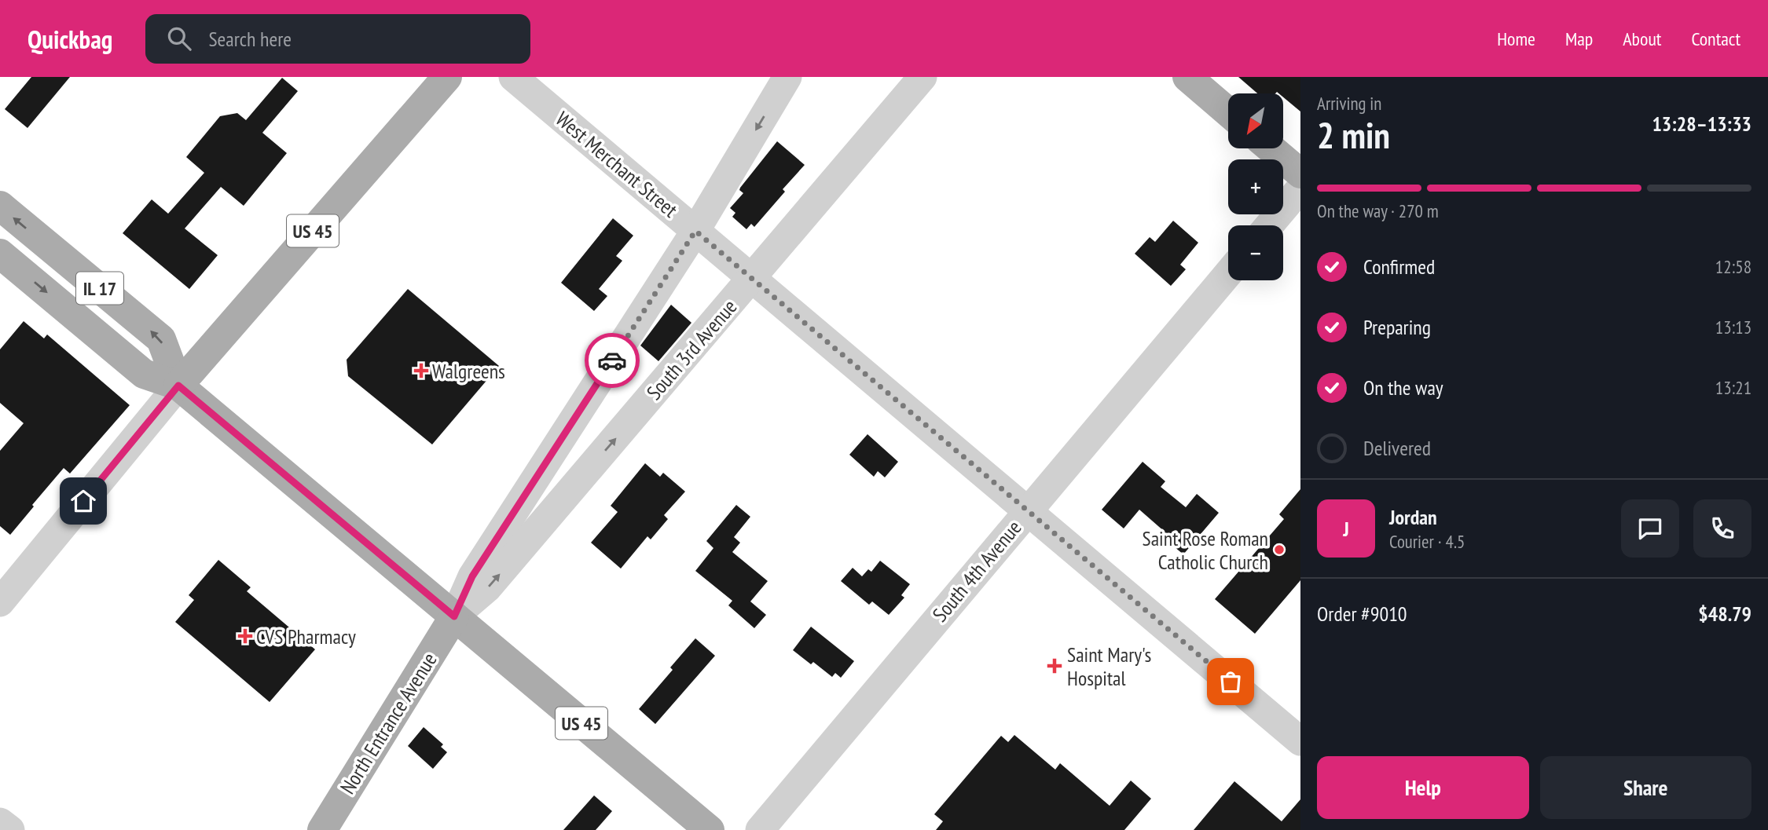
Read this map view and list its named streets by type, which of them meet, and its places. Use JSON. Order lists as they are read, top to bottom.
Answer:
{
  "streets": {
    "main road": ["US 45", "IL 17", "North Entrance Avenue"],
    "street": ["West Merchant Street", "South 3rd Avenue", "South 4th Avenue"]
  },
  "crossings": [
    ["West Merchant Street", "South 3rd Avenue"],
    ["West Merchant Street", "South 4th Avenue"],
    ["US 45", "IL 17"],
    ["US 45", "South 3rd Avenue"],
    ["US 45", "North Entrance Avenue"],
    ["South 3rd Avenue", "North Entrance Avenue"]
  ],
  "places": {
    "health": ["Walgreens", "CVS Pharmacy", "Saint Mary's Hospital"],
    "other": ["Saint Rose Roman Catholic Church"]
  },
  "north": "bottom left",
  "page": {
    "header": "Quickbag",
    "search": "Search here",
    "nav": [
      "Home",
      "Map",
      "About",
      "Contact"
    ],
    "heading": ["2 min", "Arriving in", "13:28–13:33"],
    "panel": [
      "Jordan",
      "Courier · 4.5",
      "Order #9010",
      "$48.79"
    ],
    "map_buttons": ["+", "−"],
    "bar": "On the way · 270 m",
    "list": [
      ["Confirmed", "12:58"],
      ["Preparing", "13:13"],
      ["On the way", "13:21"],
      "Delivered"
    ],
    "round": "J",
    "buttons": ["Help", "Share"]
  }
}
